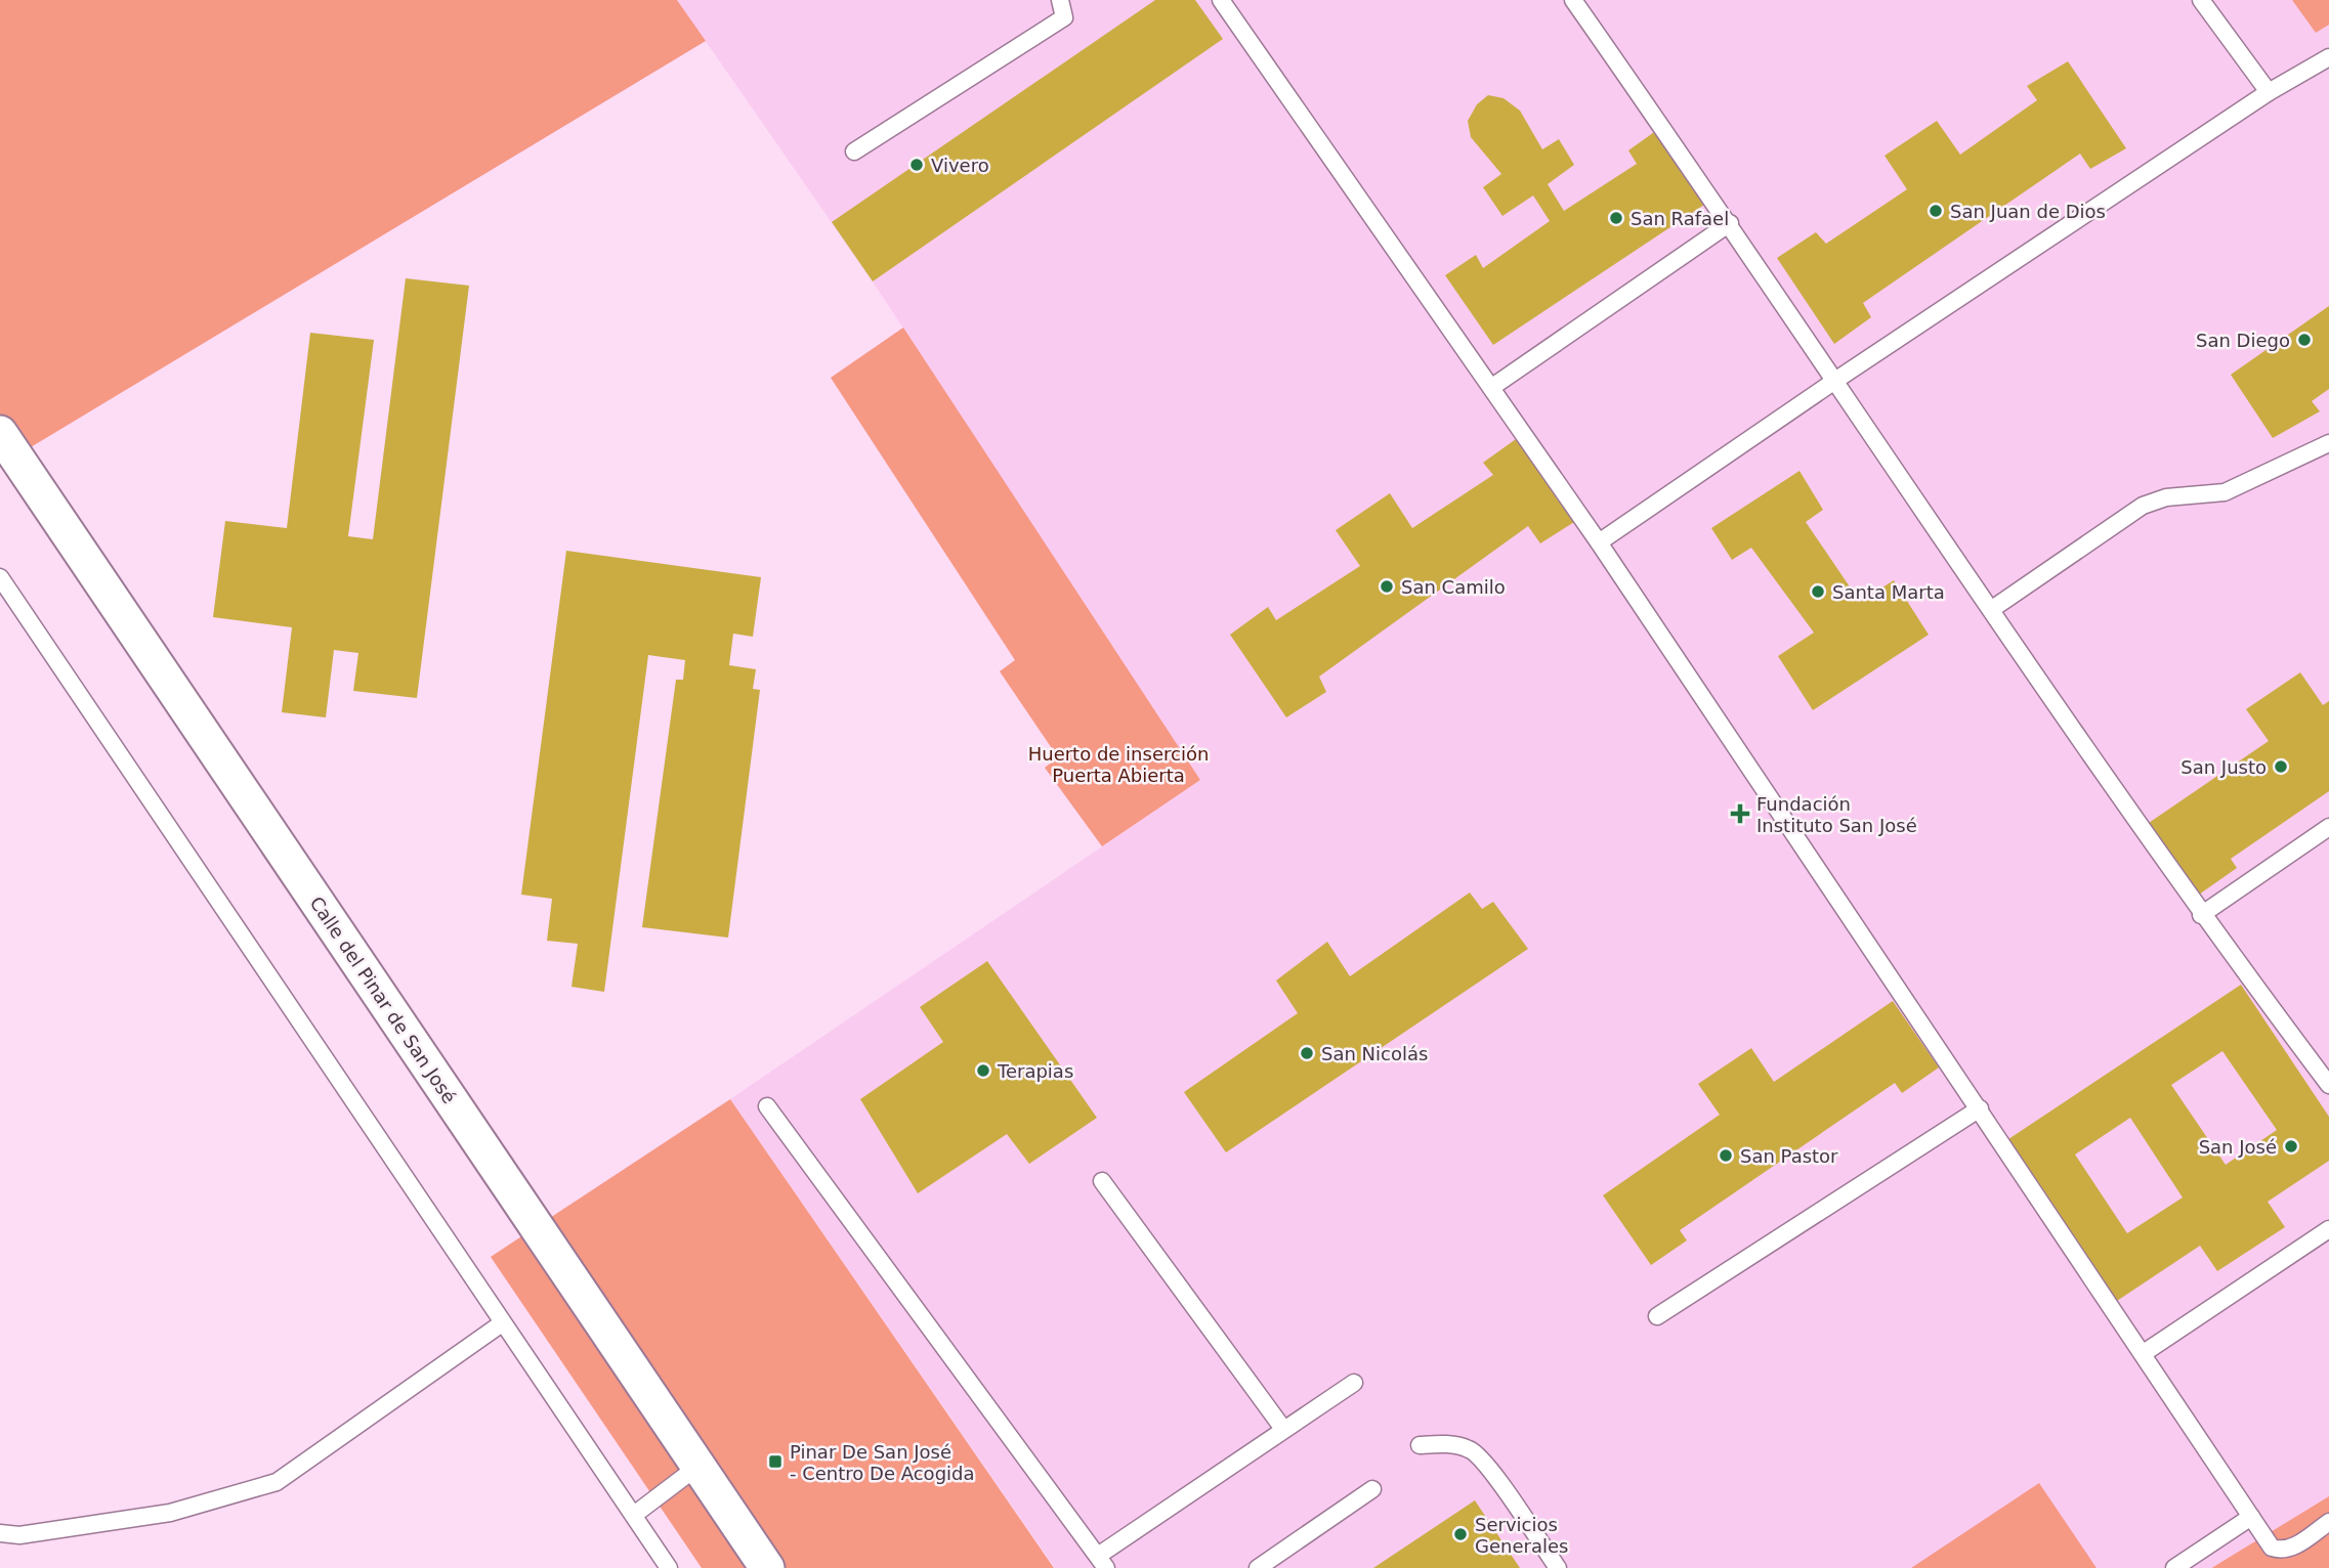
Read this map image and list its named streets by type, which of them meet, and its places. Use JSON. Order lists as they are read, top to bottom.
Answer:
{
  "streets": {
    "street": ["Calle del Pinar de San José"]
  },
  "parks": ["Huerto de inserción Puerta Abierta"],
  "places": {
    "other": [
      "Vivero",
      "San Juan de Dios",
      "San Rafael",
      "San Diego",
      "San Camilo",
      "Santa Marta",
      "San Justo",
      "San Nicolás",
      "Terapias",
      "San José",
      "San Pastor",
      "Servicios Generales"
    ],
    "health": ["Fundación Instituto San José"],
    "transit": ["Pinar De San José - Centro De Acogida"]
  }
}
